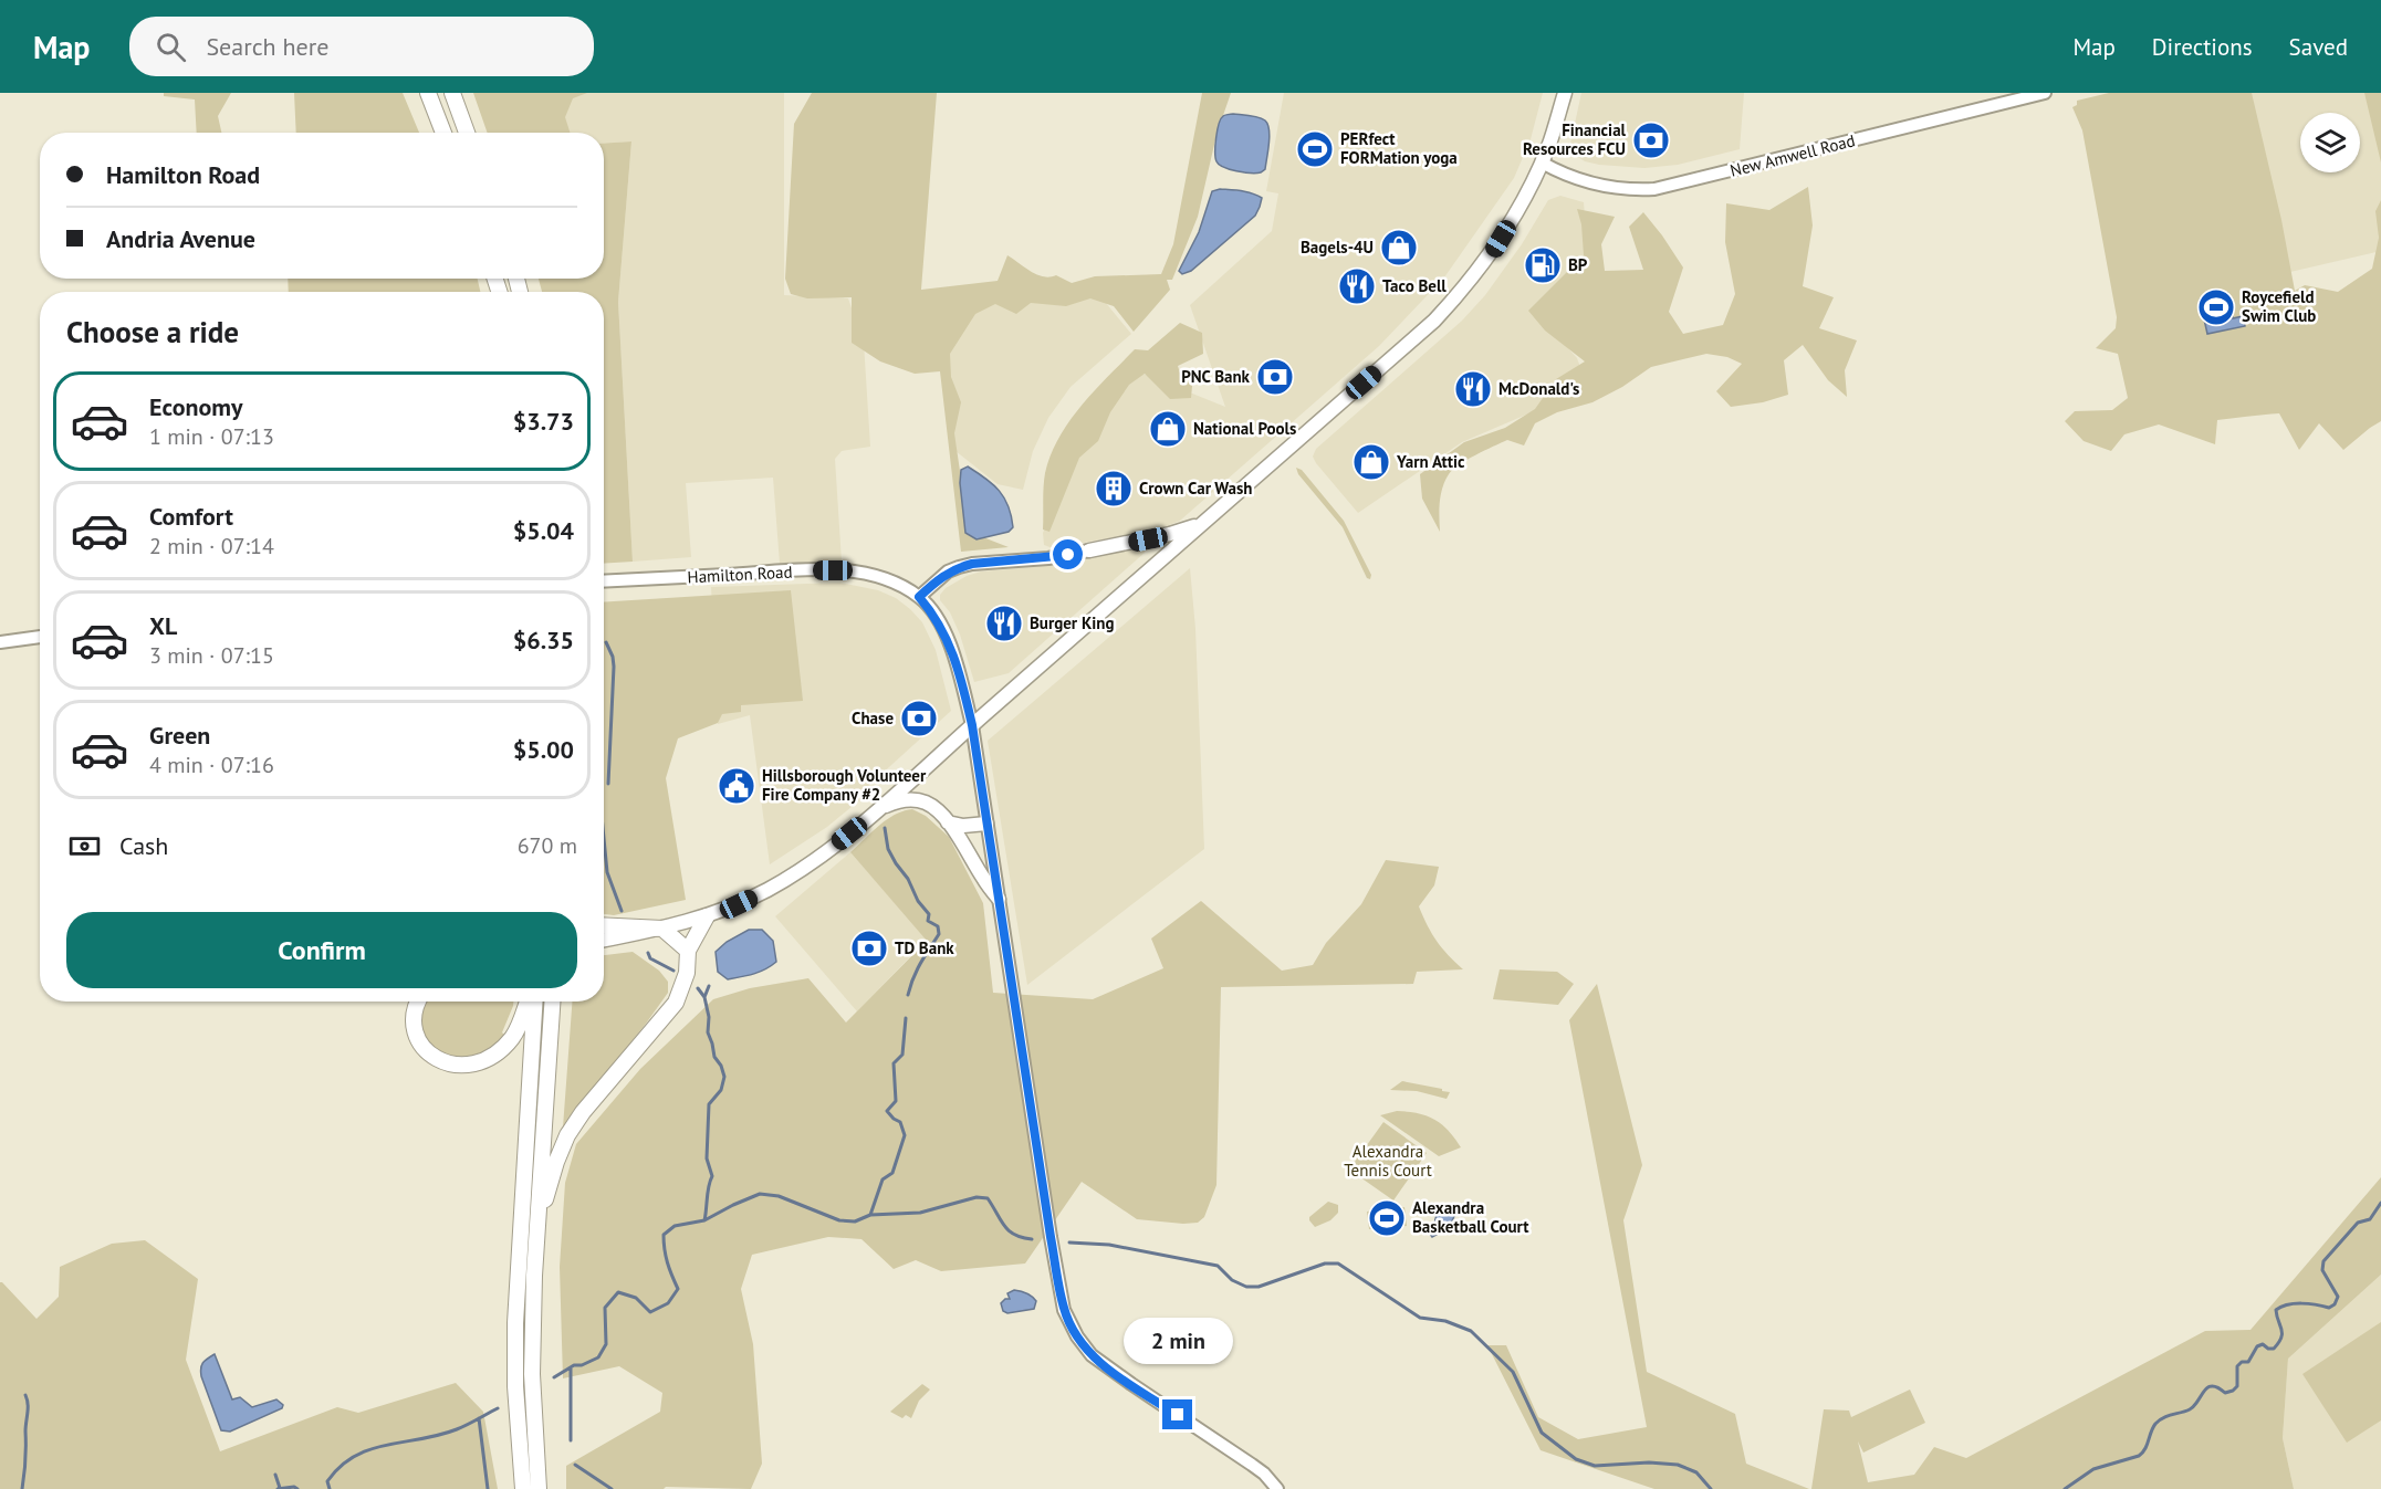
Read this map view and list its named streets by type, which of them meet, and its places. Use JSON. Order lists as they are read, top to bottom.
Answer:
{
  "streets": {
    "street": ["New Amwell Road", "Hamilton Road"]
  },
  "parks": ["Alexandra Tennis Court"],
  "places": {
    "bank": [
      "Financial Resources FCU",
      "PNC Bank",
      "Chase",
      "TD Bank"
    ],
    "sports": ["PERfect FORMation yoga", "Roycefield Swim Club", "Alexandra Basketball Court"],
    "shop": ["Bagels-4U", "National Pools", "Yarn Attic"],
    "fuel station": ["BP"],
    "restaurant": ["Taco Bell", "McDonald's", "Burger King"],
    "building": ["Crown Car Wash"],
    "public building": ["Hillsborough Volunteer Fire Company #2"]
  },
  "page": {
    "header": "Map",
    "search": "Search here",
    "nav": ["Map", "Directions", "Saved"],
    "banner": ["Hamilton Road", "Andria Avenue"],
    "heading": "Choose a ride",
    "list": [
      {
        "name": "Economy",
        "note": "1 min · 07:13",
        "value": "$3.73"
      },
      {
        "name": "Comfort",
        "note": "2 min · 07:14",
        "value": "$5.04"
      },
      {
        "name": "XL",
        "note": "3 min · 07:15",
        "value": "$6.35"
      },
      {
        "name": "Green",
        "note": "4 min · 07:16",
        "value": "$5.00"
      }
    ],
    "pay": ["Cash", "670 m"],
    "buttons": "Confirm",
    "bubble": "2 min"
  }
}
